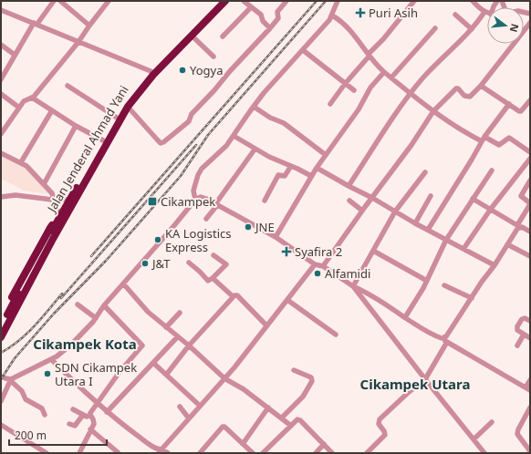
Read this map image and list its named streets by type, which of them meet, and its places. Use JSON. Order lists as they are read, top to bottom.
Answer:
{
  "streets": {
    "highway": ["Jalan Jenderal Ahmad Yani"]
  },
  "districts": ["Cikampek Kota", "Cikampek Utara"],
  "places": {
    "health": ["Puri Asih", "Syafira 2"],
    "other": [
      "Yogya",
      "JNE",
      "KA Logistics Express",
      "J&T",
      "Alfamidi",
      "SDN Cikampek Utara I"
    ],
    "transit": ["Cikampek"]
  },
  "scale_bar": "200 m",
  "north": "right"
}
